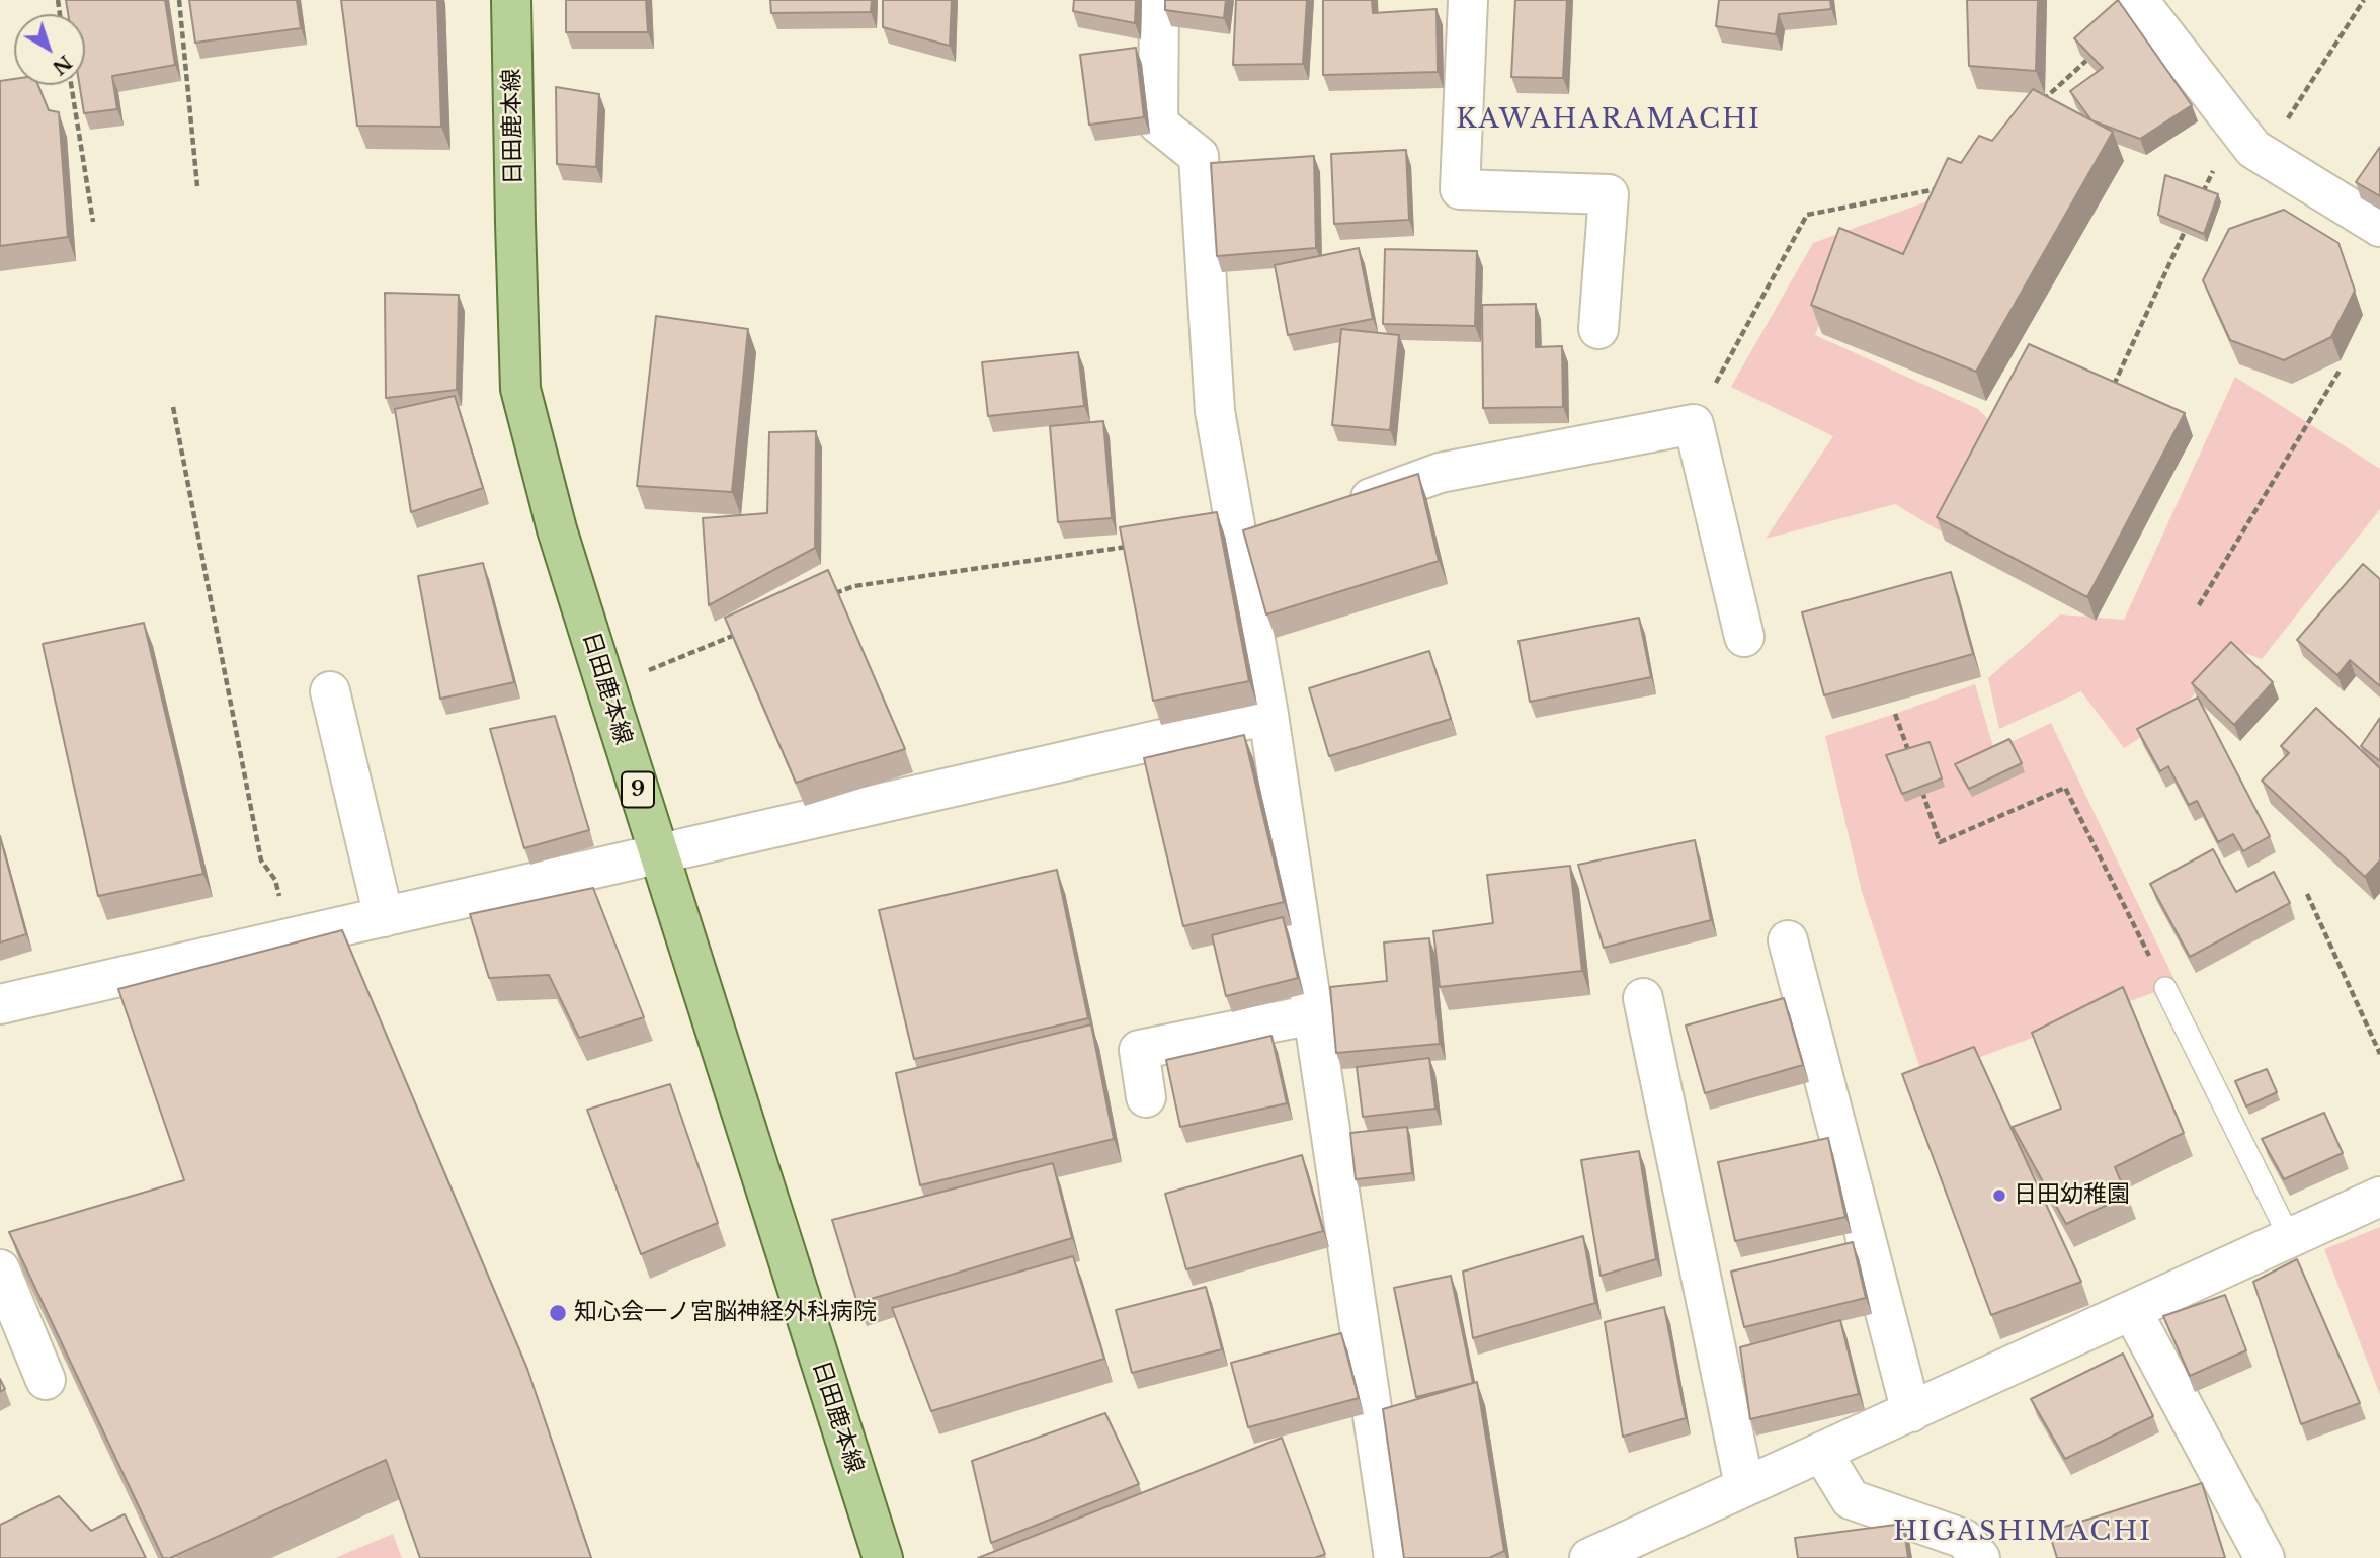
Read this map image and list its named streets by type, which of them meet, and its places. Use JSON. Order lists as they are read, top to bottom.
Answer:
{
  "streets": {
    "main road": ["日田鹿本線", "9"]
  },
  "districts": ["KAWAHARAMACHI", "HIGASHIMACHI"],
  "places": ["日田幼稚園", "知心会一ノ宮脳神経外科病院"],
  "north": "bottom right"
}
